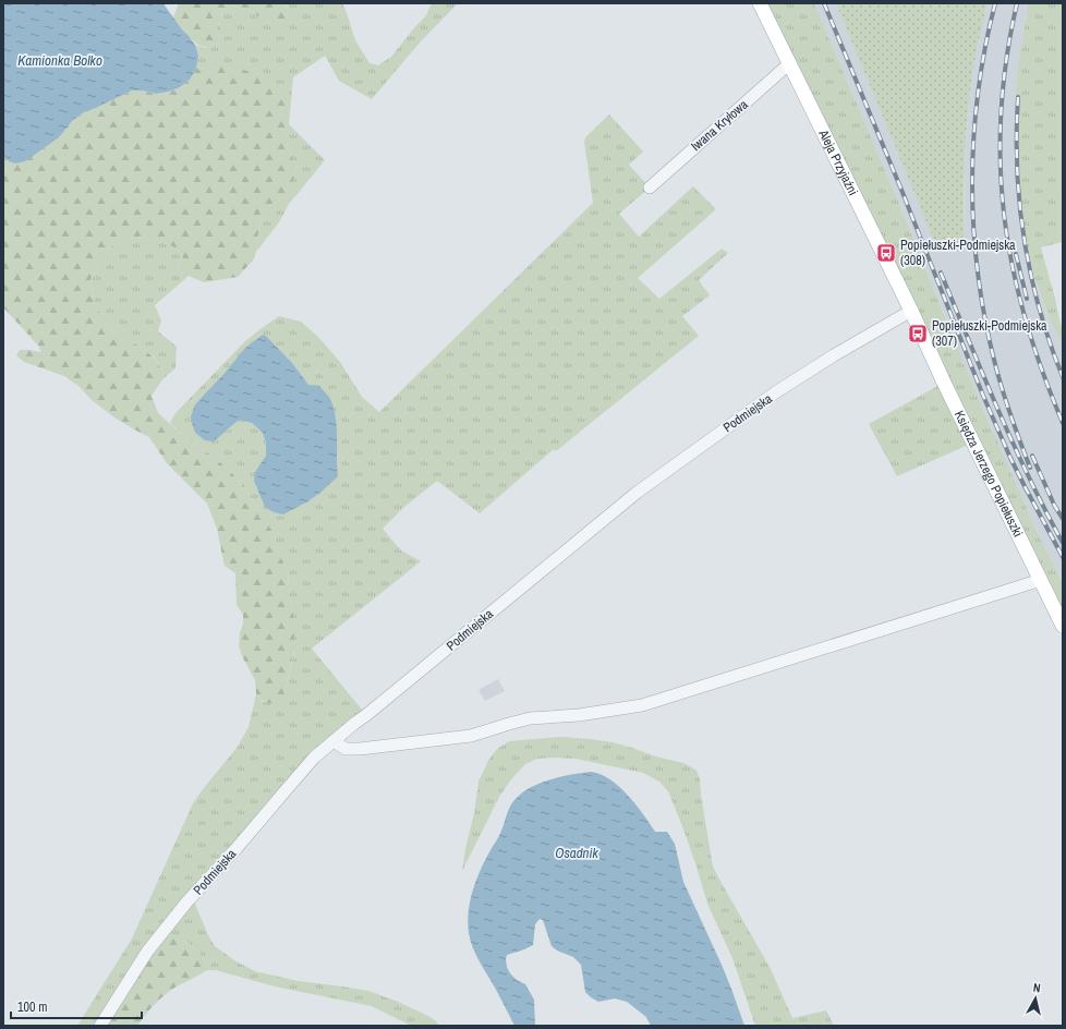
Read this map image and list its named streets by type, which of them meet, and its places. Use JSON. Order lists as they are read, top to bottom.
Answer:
{
  "streets": {
    "main road": ["Aleja Przyjaźni", "Księdza Jerzego Popiełuszki"],
    "street": ["Iwana Kryłowa", "Podmiejska"]
  },
  "crossings": [
    ["Iwana Kryłowa", "Aleja Przyjaźni"],
    ["Aleja Przyjaźni", "Podmiejska"],
    ["Aleja Przyjaźni", "Księdza Jerzego Popiełuszki"],
    ["Podmiejska", "Księdza Jerzego Popiełuszki"]
  ],
  "water": ["Kamionka Bolko", "Osadnik"],
  "places": {
    "bus stop": ["Popiełuszki-Podmiejska (308)", "Popiełuszki-Podmiejska (307)"]
  },
  "scale_bar": "100 m",
  "north": "top"
}
